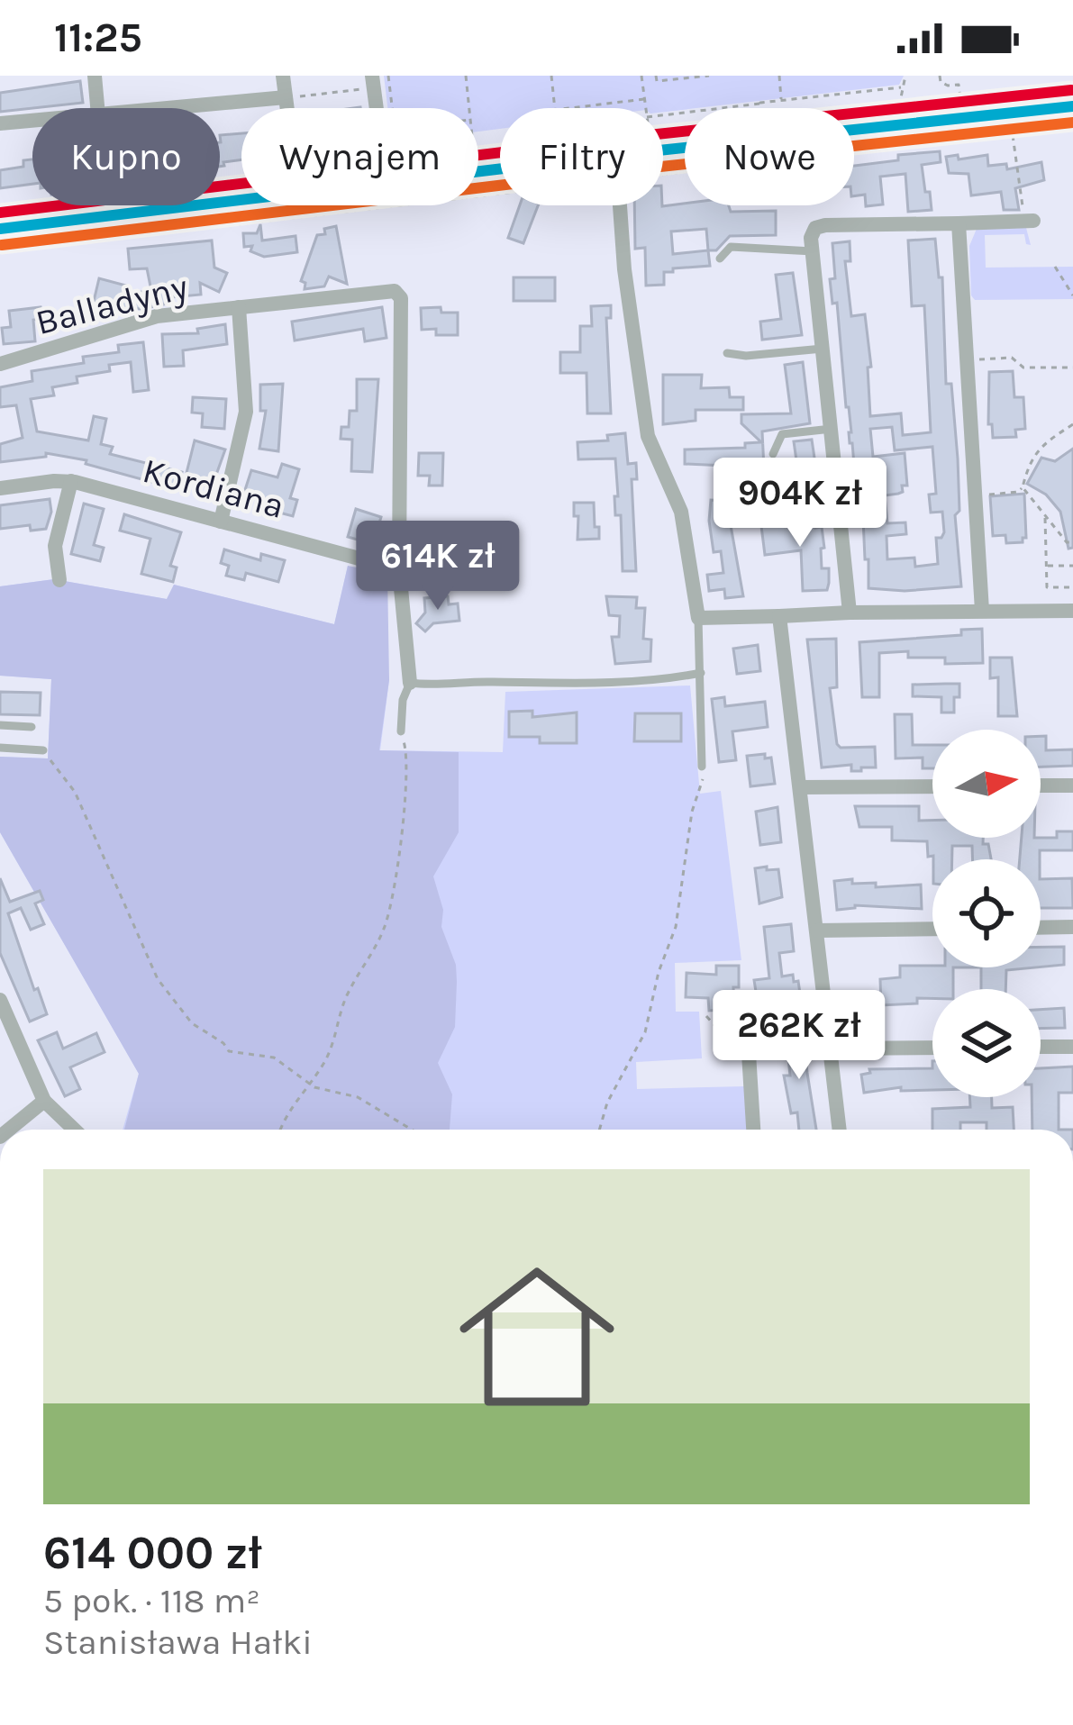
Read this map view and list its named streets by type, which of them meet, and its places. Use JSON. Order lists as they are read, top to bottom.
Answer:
{
  "streets": {
    "street": ["Balladyny", "Kordiana"]
  },
  "crossings": [
    ["Balladyny", "Kordiana"]
  ],
  "north": "right",
  "page": {
    "status": "11:25",
    "chip": [
      "Kupno",
      "Wynajem",
      "Filtry",
      "Nowe"
    ],
    "price": ["904K zł", "614K zł", "262K zł"],
    "list": [
      {
        "name": "614 000 zł",
        "note": "5 pok. · 118 m² · Stanisława Hałki"
      }
    ]
  }
}
